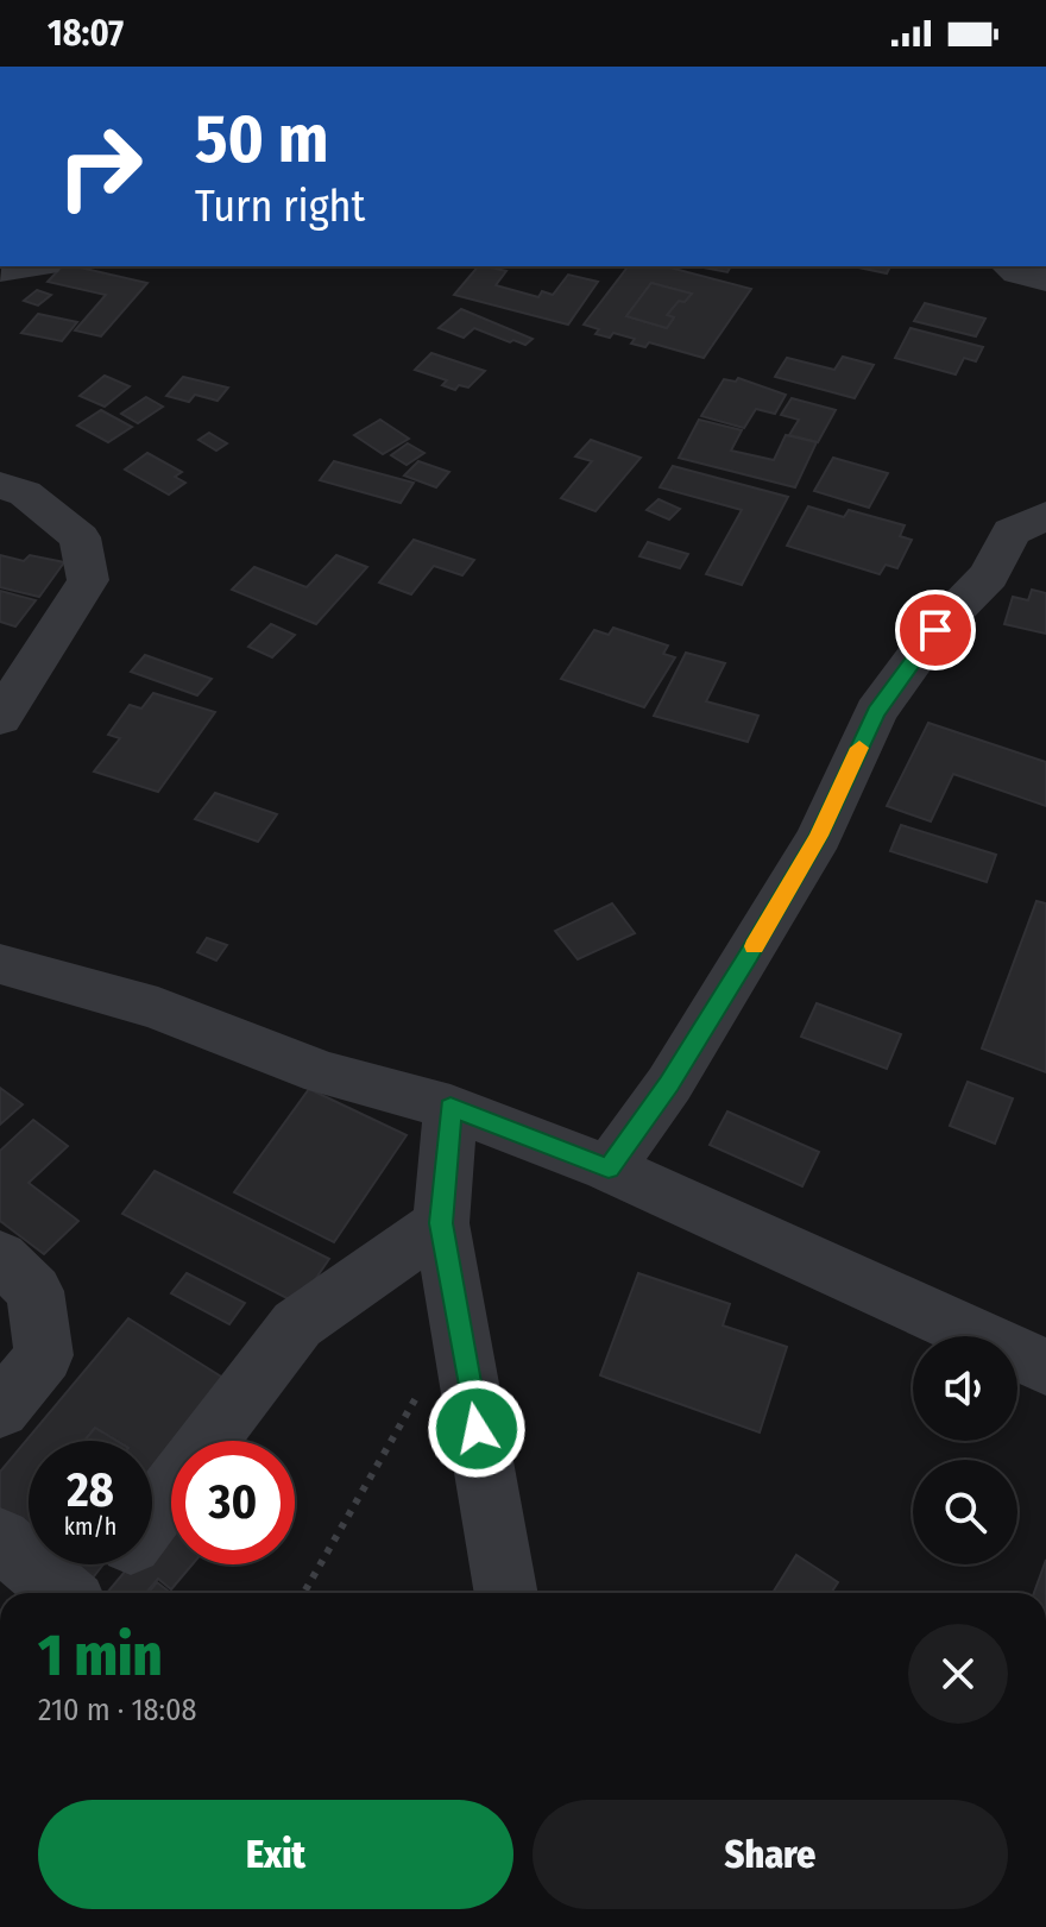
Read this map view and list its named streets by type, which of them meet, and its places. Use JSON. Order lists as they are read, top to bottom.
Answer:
{
  "page": {
    "status": "18:07",
    "turn": ["50 m", "Turn right"],
    "speed": "28 km/h",
    "limit": "30",
    "heading": ["1 min", "210 m · 18:08"],
    "buttons": ["Exit", "Share"]
  }
}
